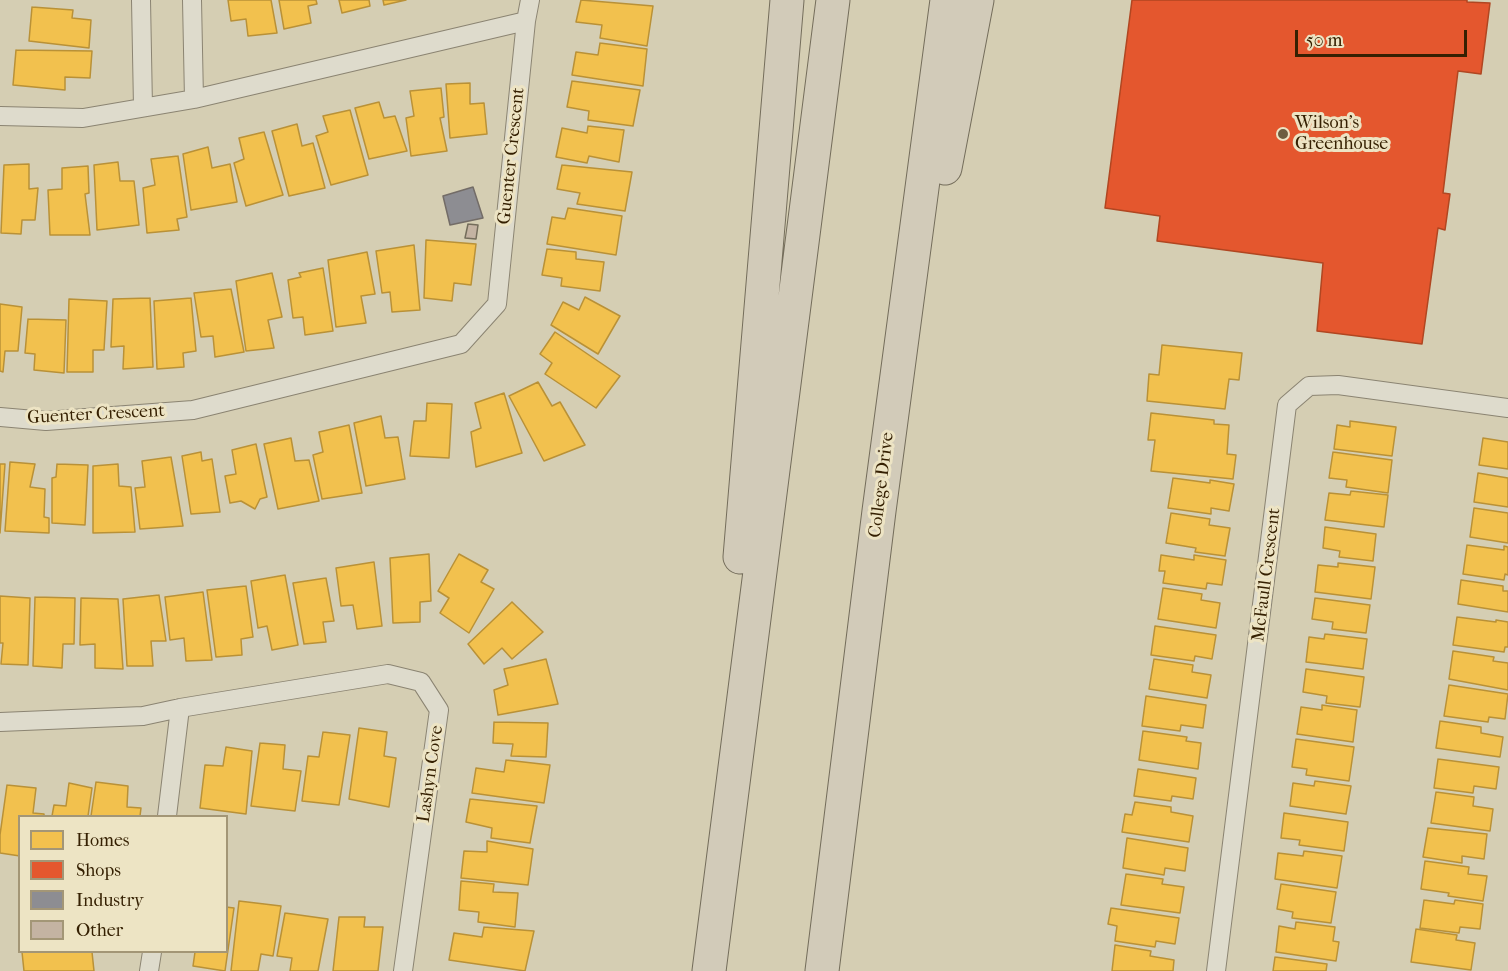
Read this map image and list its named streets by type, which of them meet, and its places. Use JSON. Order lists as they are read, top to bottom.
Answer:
{
  "streets": {
    "highway": ["College Drive"],
    "street": ["Guenter Crescent", "McFaull Crescent", "Lashyn Cove"]
  },
  "places": ["Wilson's Greenhouse"],
  "legend": [
    "Homes",
    "Shops",
    "Industry",
    "Other"
  ],
  "scale_bar": "50 m"
}
